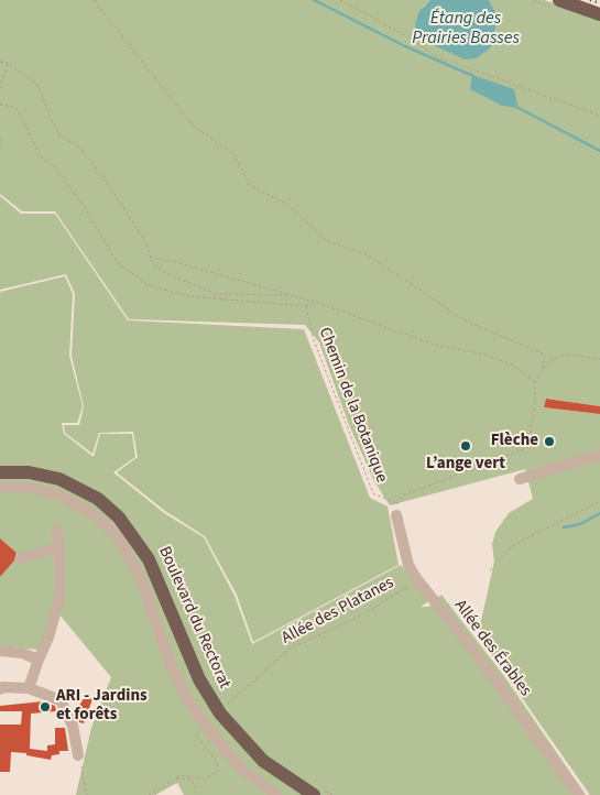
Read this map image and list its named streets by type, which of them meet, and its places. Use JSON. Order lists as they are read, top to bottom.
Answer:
{
  "streets": {
    "main road": ["Boulevard du Rectorat"],
    "street": ["Allée des Érables"],
    "path": ["Chemin de la Botanique", "Allée des Platanes"]
  },
  "crossings": [
    ["Chemin de la Botanique", "Allée des Érables"],
    ["Allée des Platanes", "Allée des Érables"]
  ],
  "water": ["Étang des Prairies Basses"],
  "places": ["Flèche", "L’ange vert", "ARI - Jardins et forêts"]
}
